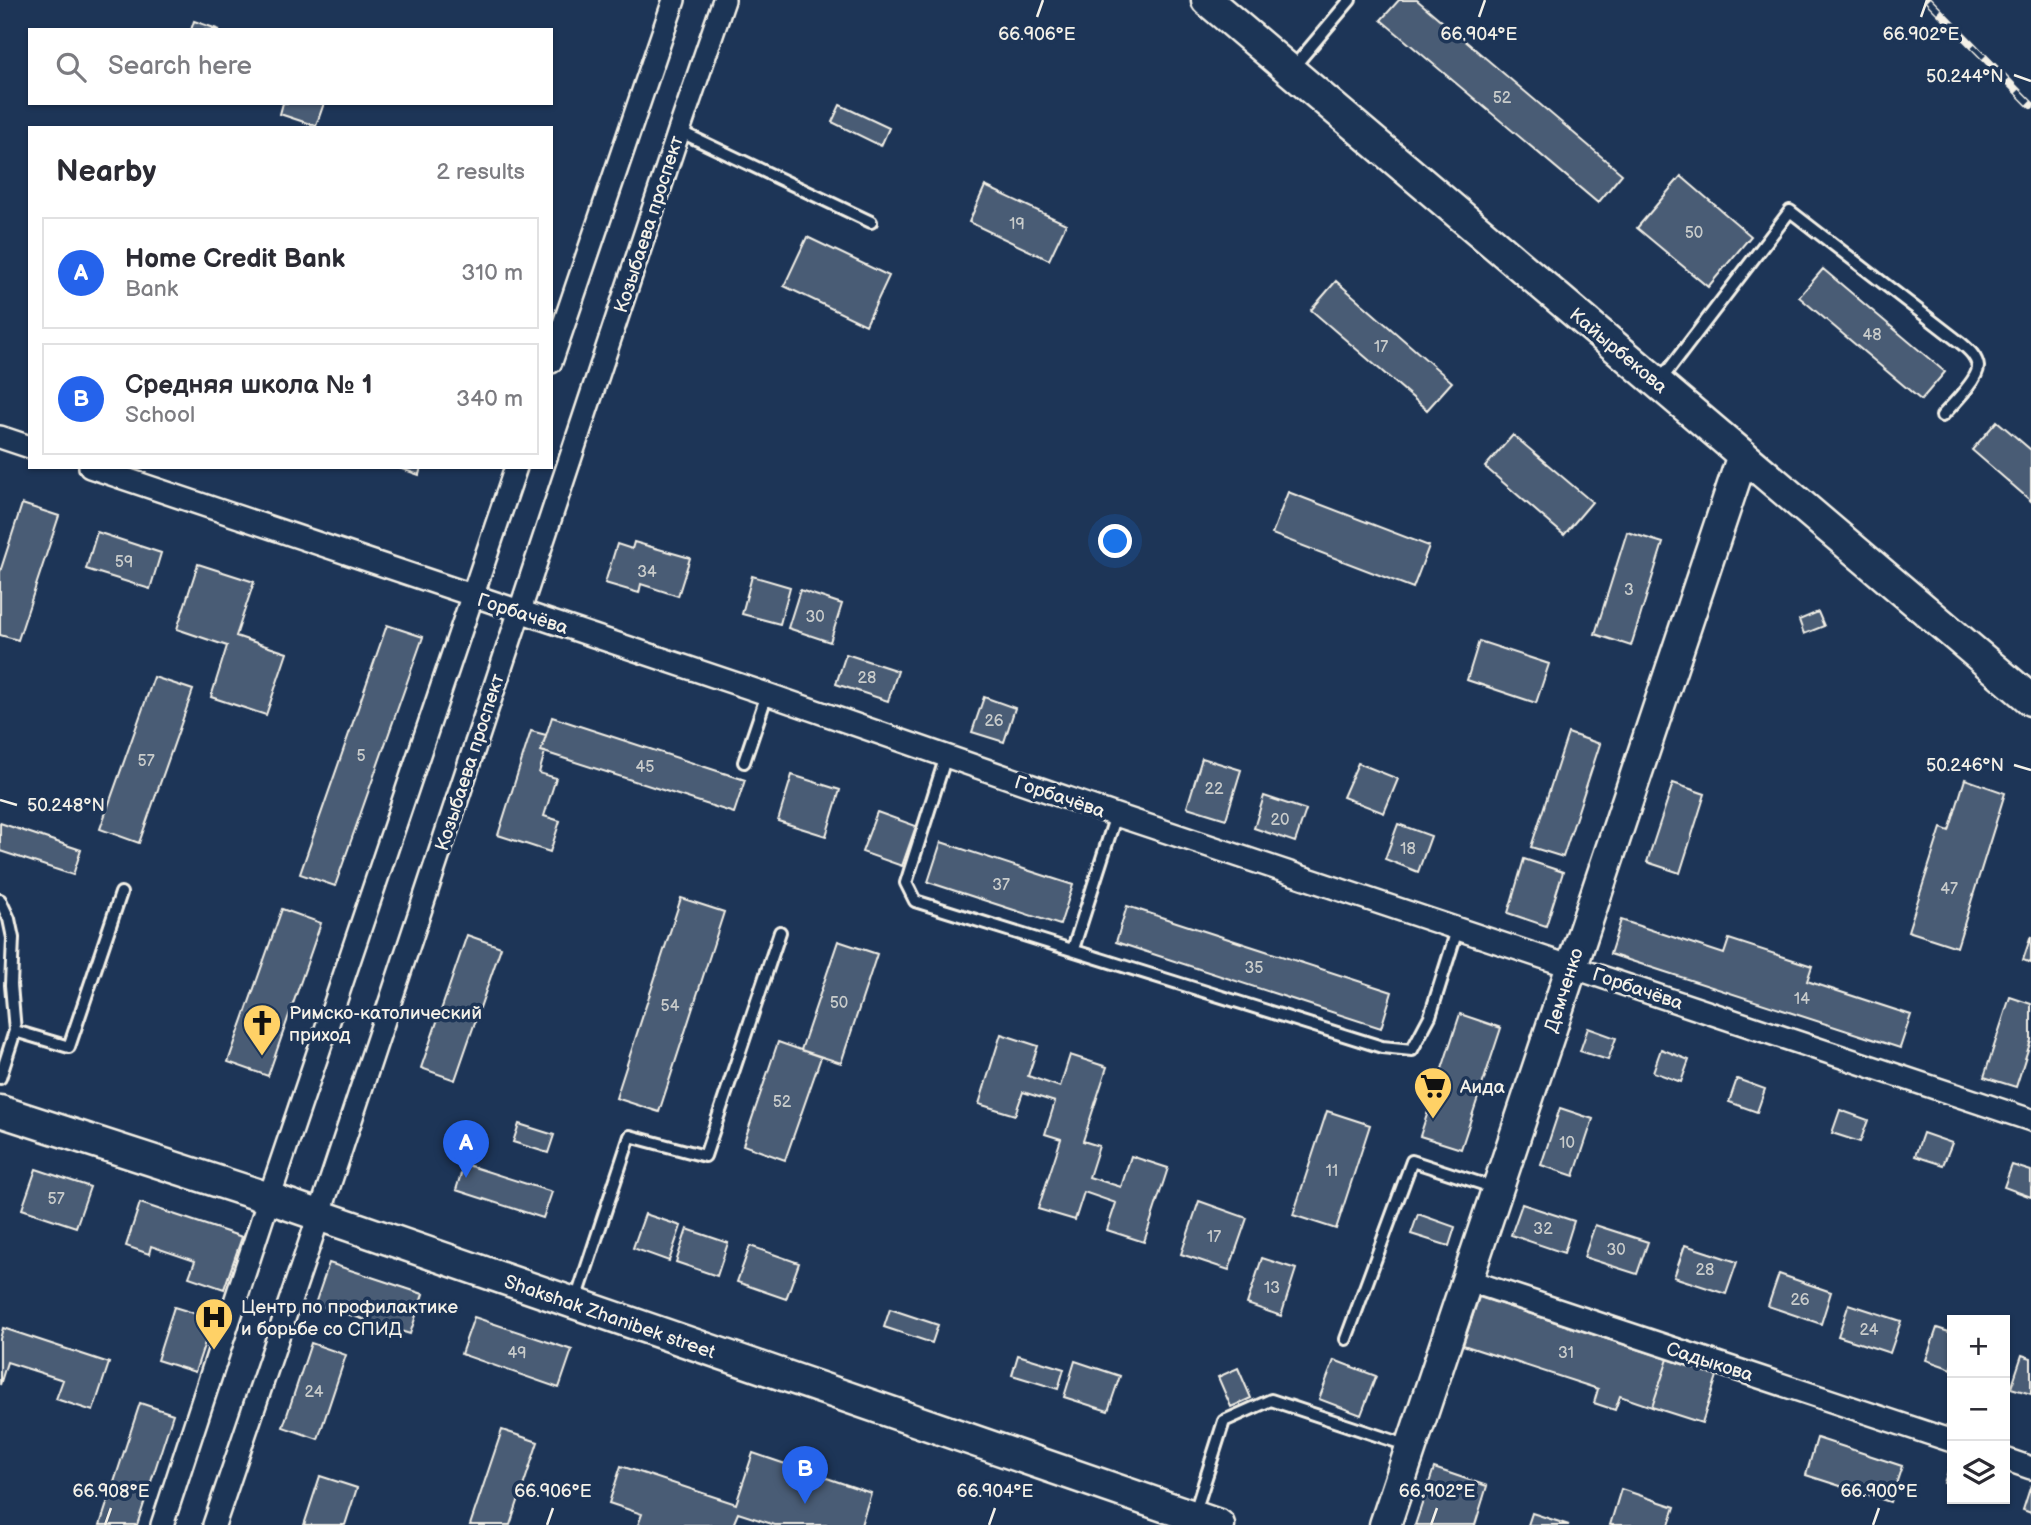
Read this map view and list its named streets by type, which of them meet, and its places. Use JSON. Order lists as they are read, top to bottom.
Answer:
{
  "streets": {
    "street": [
      "Козыбаева проспект",
      "Кайырбекова",
      "Горбачёва",
      "Демченко",
      "Shakshak Zhanibek street",
      "Садыкова"
    ]
  },
  "crossings": [
    ["Козыбаева проспект", "Горбачёва"],
    ["Козыбаева проспект", "Shakshak Zhanibek street"],
    ["Кайырбекова", "Демченко"],
    ["Горбачёва", "Демченко"],
    ["Демченко", "Садыкова"]
  ],
  "places": {
    "church": ["Римско-католический приход"],
    "supermarket": ["Аида"],
    "hospital": ["Центр по профилактике и борьбе со СПИД"]
  },
  "house_numbers": [
    "52",
    "19",
    "50",
    "48",
    "17",
    "59",
    "34",
    "3",
    "30",
    "28",
    "26",
    "5",
    "57",
    "45",
    "22",
    "20",
    "18",
    "37",
    "47",
    "35",
    "14",
    "50",
    "54",
    "52",
    "10",
    "11",
    "57",
    "32",
    "17",
    "30",
    "28",
    "13",
    "26",
    "24",
    "49",
    "31",
    "24"
  ],
  "page": {
    "search": "Search here",
    "heading": ["Nearby", "2 results"],
    "list": [
      {
        "mark": "A",
        "name": "Home Credit Bank",
        "note": "Bank",
        "value": "310 m"
      },
      {
        "mark": "B",
        "name": "Средняя школа № 1",
        "note": "School",
        "value": "340 m"
      }
    ],
    "pins": ["A", "B"],
    "map_buttons": ["+", "−"]
  },
  "coordinates": [
    "66.906°E",
    "66.904°E",
    "66.902°E",
    "50.244°N",
    "50.246°N",
    "50.248°N",
    "66.908°E",
    "66.900°E"
  ]
}
